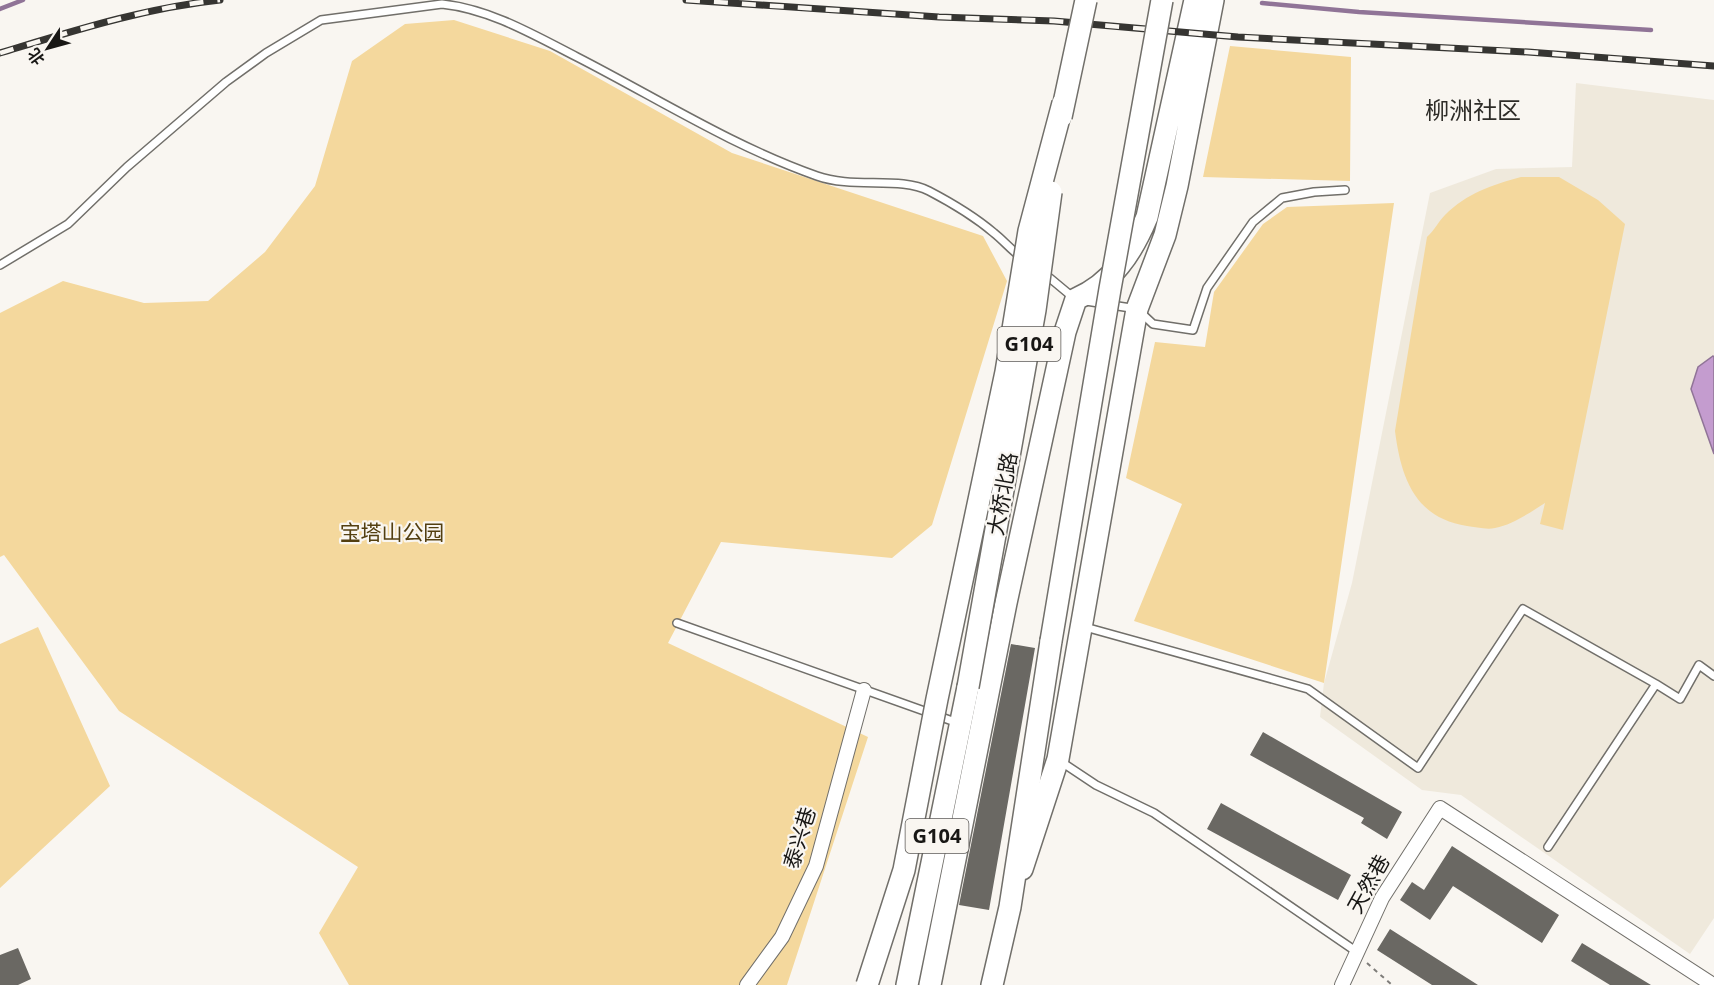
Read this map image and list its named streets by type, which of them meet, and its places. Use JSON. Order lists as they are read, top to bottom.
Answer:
{
  "streets": {
    "main road": ["G104", "大桥北路"],
    "street": ["泰兴巷", "天然巷"]
  },
  "districts": ["柳洲社区"],
  "parks": ["宝塔山公园"],
  "north": "bottom left"
}
